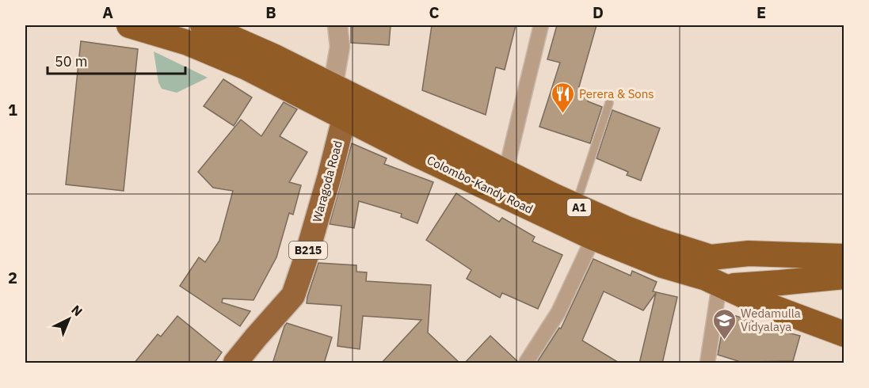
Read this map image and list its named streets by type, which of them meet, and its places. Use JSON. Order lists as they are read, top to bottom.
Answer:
{
  "streets": {
    "highway": ["Colombo-Kandy Road", "A1"],
    "main road": ["Waragoda Road", "B215"]
  },
  "crossings": [
    ["Waragoda Road", "Colombo-Kandy Road"]
  ],
  "places": {
    "restaurant": ["Perera & Sons"],
    "school or university": ["Wedamulla Vidyalaya"]
  },
  "scale_bar": "50 m",
  "north": "top right",
  "grid": {
    "columns": [
      "A",
      "B",
      "C",
      "D",
      "E"
    ],
    "rows": ["1", "2"]
  }
}
